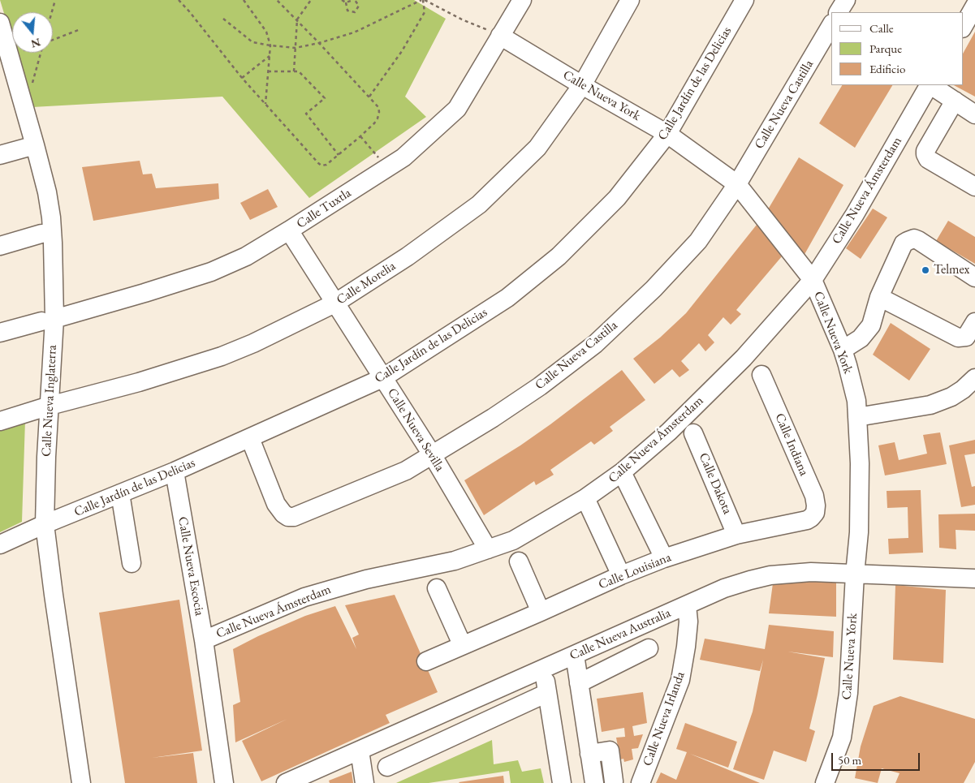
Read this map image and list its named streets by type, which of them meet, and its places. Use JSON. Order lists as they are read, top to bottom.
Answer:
{
  "streets": {
    "street": [
      "Calle Jardín de las Delicias",
      "Calle Nueva York",
      "Calle Nueva Castilla",
      "Calle Nueva Ámsterdam",
      "Calle Tuxtla",
      "Calle Morelia",
      "Calle Nueva Inglaterra",
      "Calle Nueva Sevilla",
      "Calle Indiana",
      "Calle Dakota",
      "Calle Nueva Escocia",
      "Calle Louisiana",
      "Calle Nueva Australia",
      "Calle Nueva Irlanda"
    ]
  },
  "crossings": [
    ["Calle Jardín de las Delicias", "Calle Nueva York"],
    ["Calle Jardín de las Delicias", "Calle Nueva Castilla"],
    ["Calle Jardín de las Delicias", "Calle Nueva Inglaterra"],
    ["Calle Jardín de las Delicias", "Calle Nueva Sevilla"],
    ["Calle Jardín de las Delicias", "Calle Nueva Escocia"],
    ["Calle Nueva York", "Calle Nueva Castilla"],
    ["Calle Nueva York", "Calle Nueva Ámsterdam"],
    ["Calle Nueva York", "Calle Tuxtla"],
    ["Calle Nueva York", "Calle Morelia"],
    ["Calle Nueva York", "Calle Nueva Australia"],
    ["Calle Nueva Castilla", "Calle Nueva Sevilla"],
    ["Calle Nueva Ámsterdam", "Calle Nueva Sevilla"],
    ["Calle Nueva Ámsterdam", "Calle Nueva Escocia"],
    ["Calle Tuxtla", "Calle Nueva Inglaterra"],
    ["Calle Tuxtla", "Calle Nueva Sevilla"],
    ["Calle Morelia", "Calle Nueva Inglaterra"],
    ["Calle Morelia", "Calle Nueva Sevilla"],
    ["Calle Indiana", "Calle Louisiana"],
    ["Calle Dakota", "Calle Louisiana"],
    ["Calle Nueva Australia", "Calle Nueva Irlanda"]
  ],
  "places": ["Telmex"],
  "legend": ["Calle", "Parque", "Edificio"],
  "scale_bar": "50 m",
  "north": "bottom"
}
